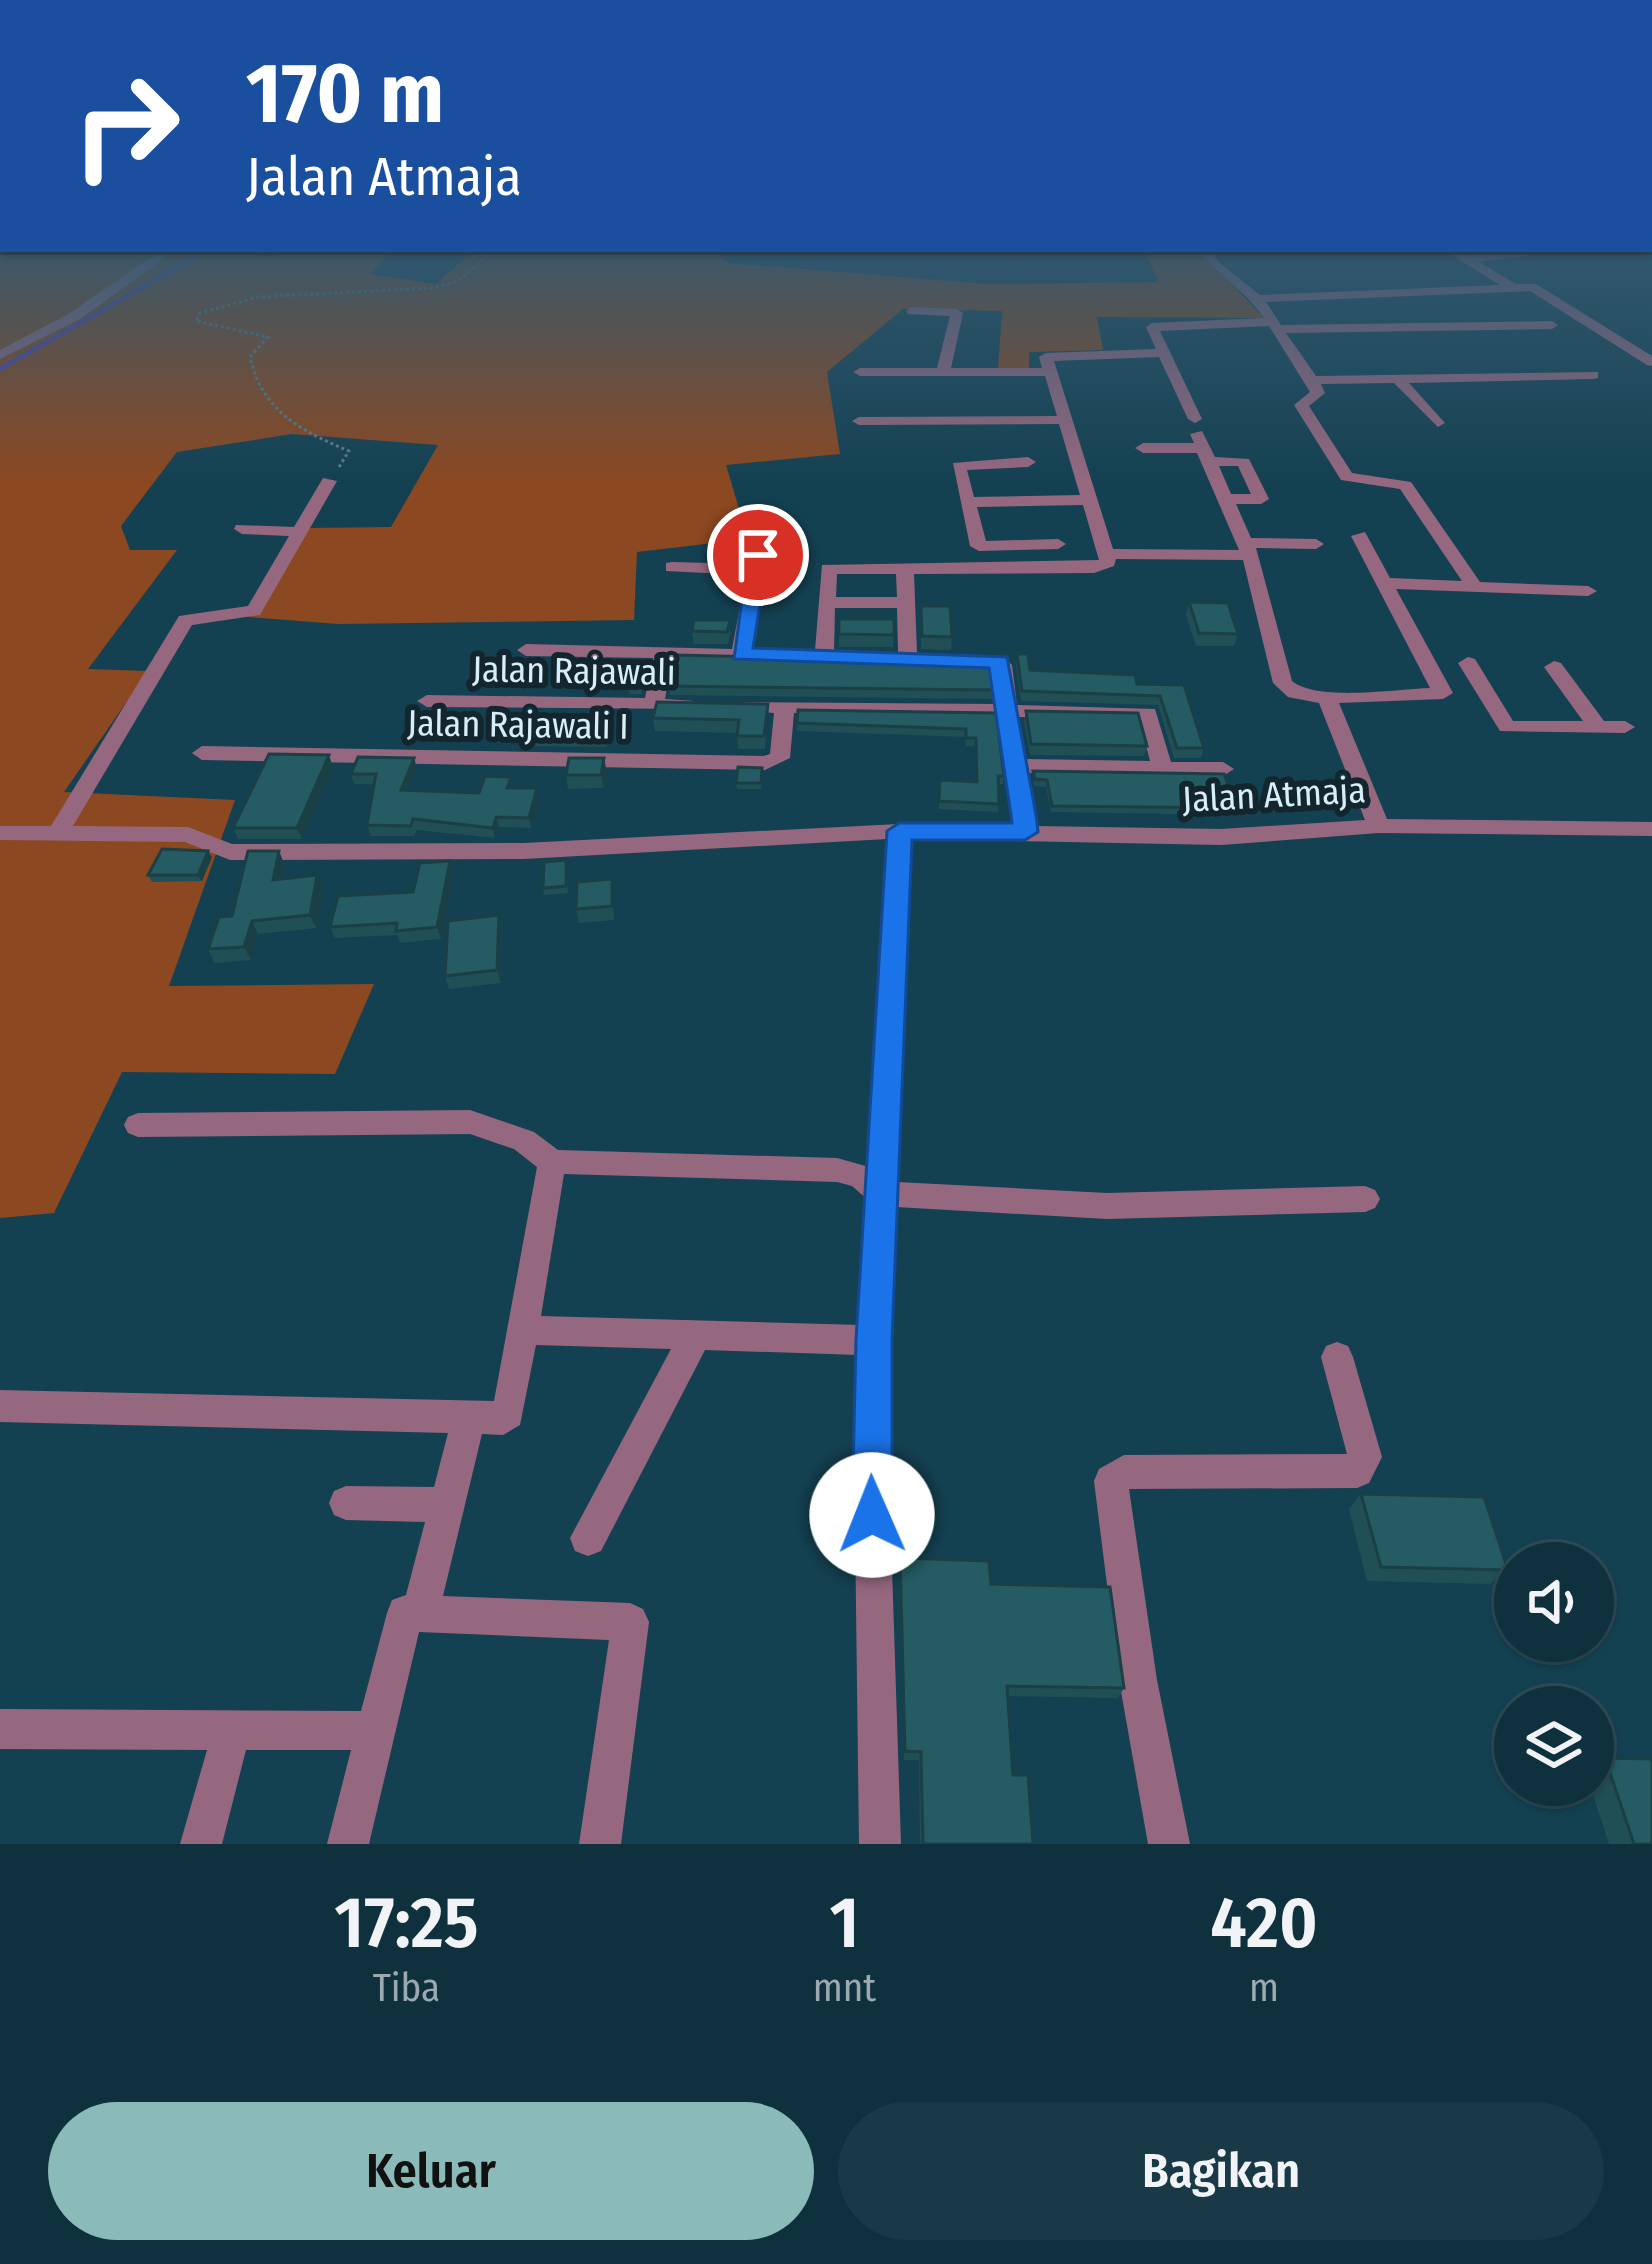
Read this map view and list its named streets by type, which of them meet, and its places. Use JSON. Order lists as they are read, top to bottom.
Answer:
{
  "streets": {
    "street": ["Jalan Rajawali", "Jalan Rajawali I", "Jalan Atmaja"]
  },
  "crossings": [
    ["Jalan Rajawali", "Jalan Rajawali I"]
  ],
  "page": {
    "turn": ["170 m", "Jalan Atmaja"],
    "eta": [
      "17:25",
      "Tiba",
      "1",
      "mnt",
      "420",
      "m"
    ],
    "buttons": ["Keluar", "Bagikan"]
  }
}
